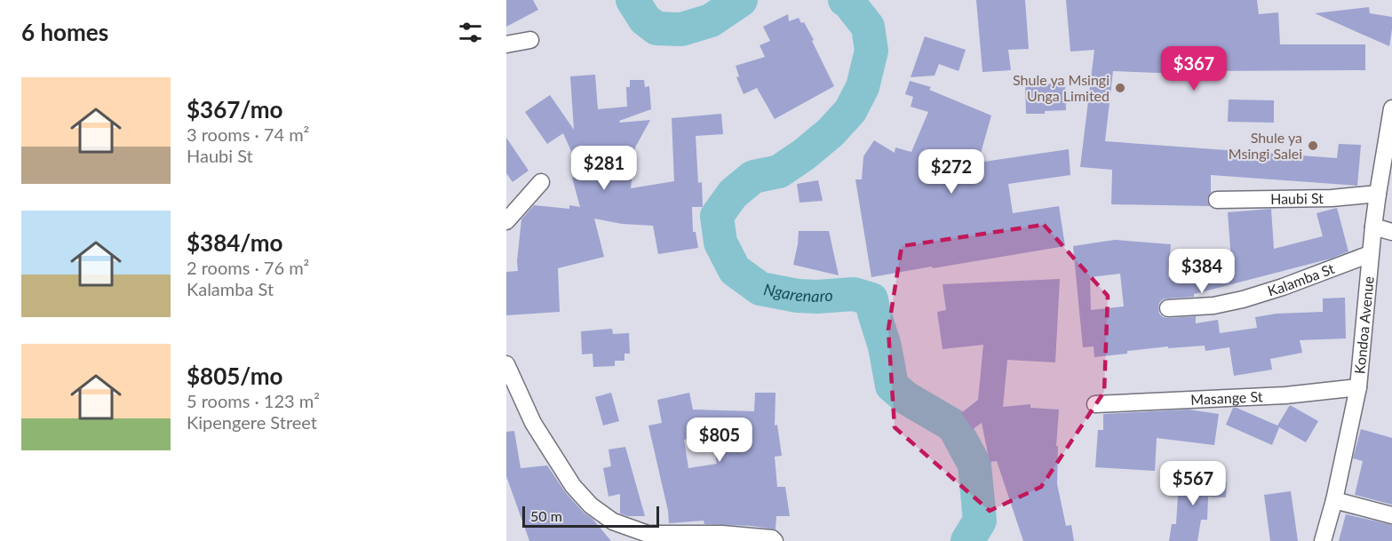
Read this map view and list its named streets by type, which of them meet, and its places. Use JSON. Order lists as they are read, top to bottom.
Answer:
{
  "streets": {
    "street": [
      "Haubi St",
      "Kalamba St",
      "Kondoa Avenue",
      "Masange St"
    ]
  },
  "crossings": [
    ["Haubi St", "Kondoa Avenue"],
    ["Kalamba St", "Kondoa Avenue"],
    ["Kondoa Avenue", "Masange St"]
  ],
  "water": ["Ngarenaro"],
  "places": ["Shule ya Msingi Unga Limited", "Shule ya Msingi Salei"],
  "scale_bar": "50 m",
  "page": {
    "heading": "6 homes",
    "price": [
      "$367",
      "$281",
      "$272",
      "$384",
      "$805",
      "$567"
    ],
    "list": [
      {
        "name": "$367/mo",
        "note": "3 rooms · 74 m² · Haubi St"
      },
      {
        "name": "$384/mo",
        "note": "2 rooms · 76 m² · Kalamba St"
      },
      {
        "name": "$805/mo",
        "note": "5 rooms · 123 m² · Kipengere Street"
      }
    ],
    "scale": "50 m"
  }
}
